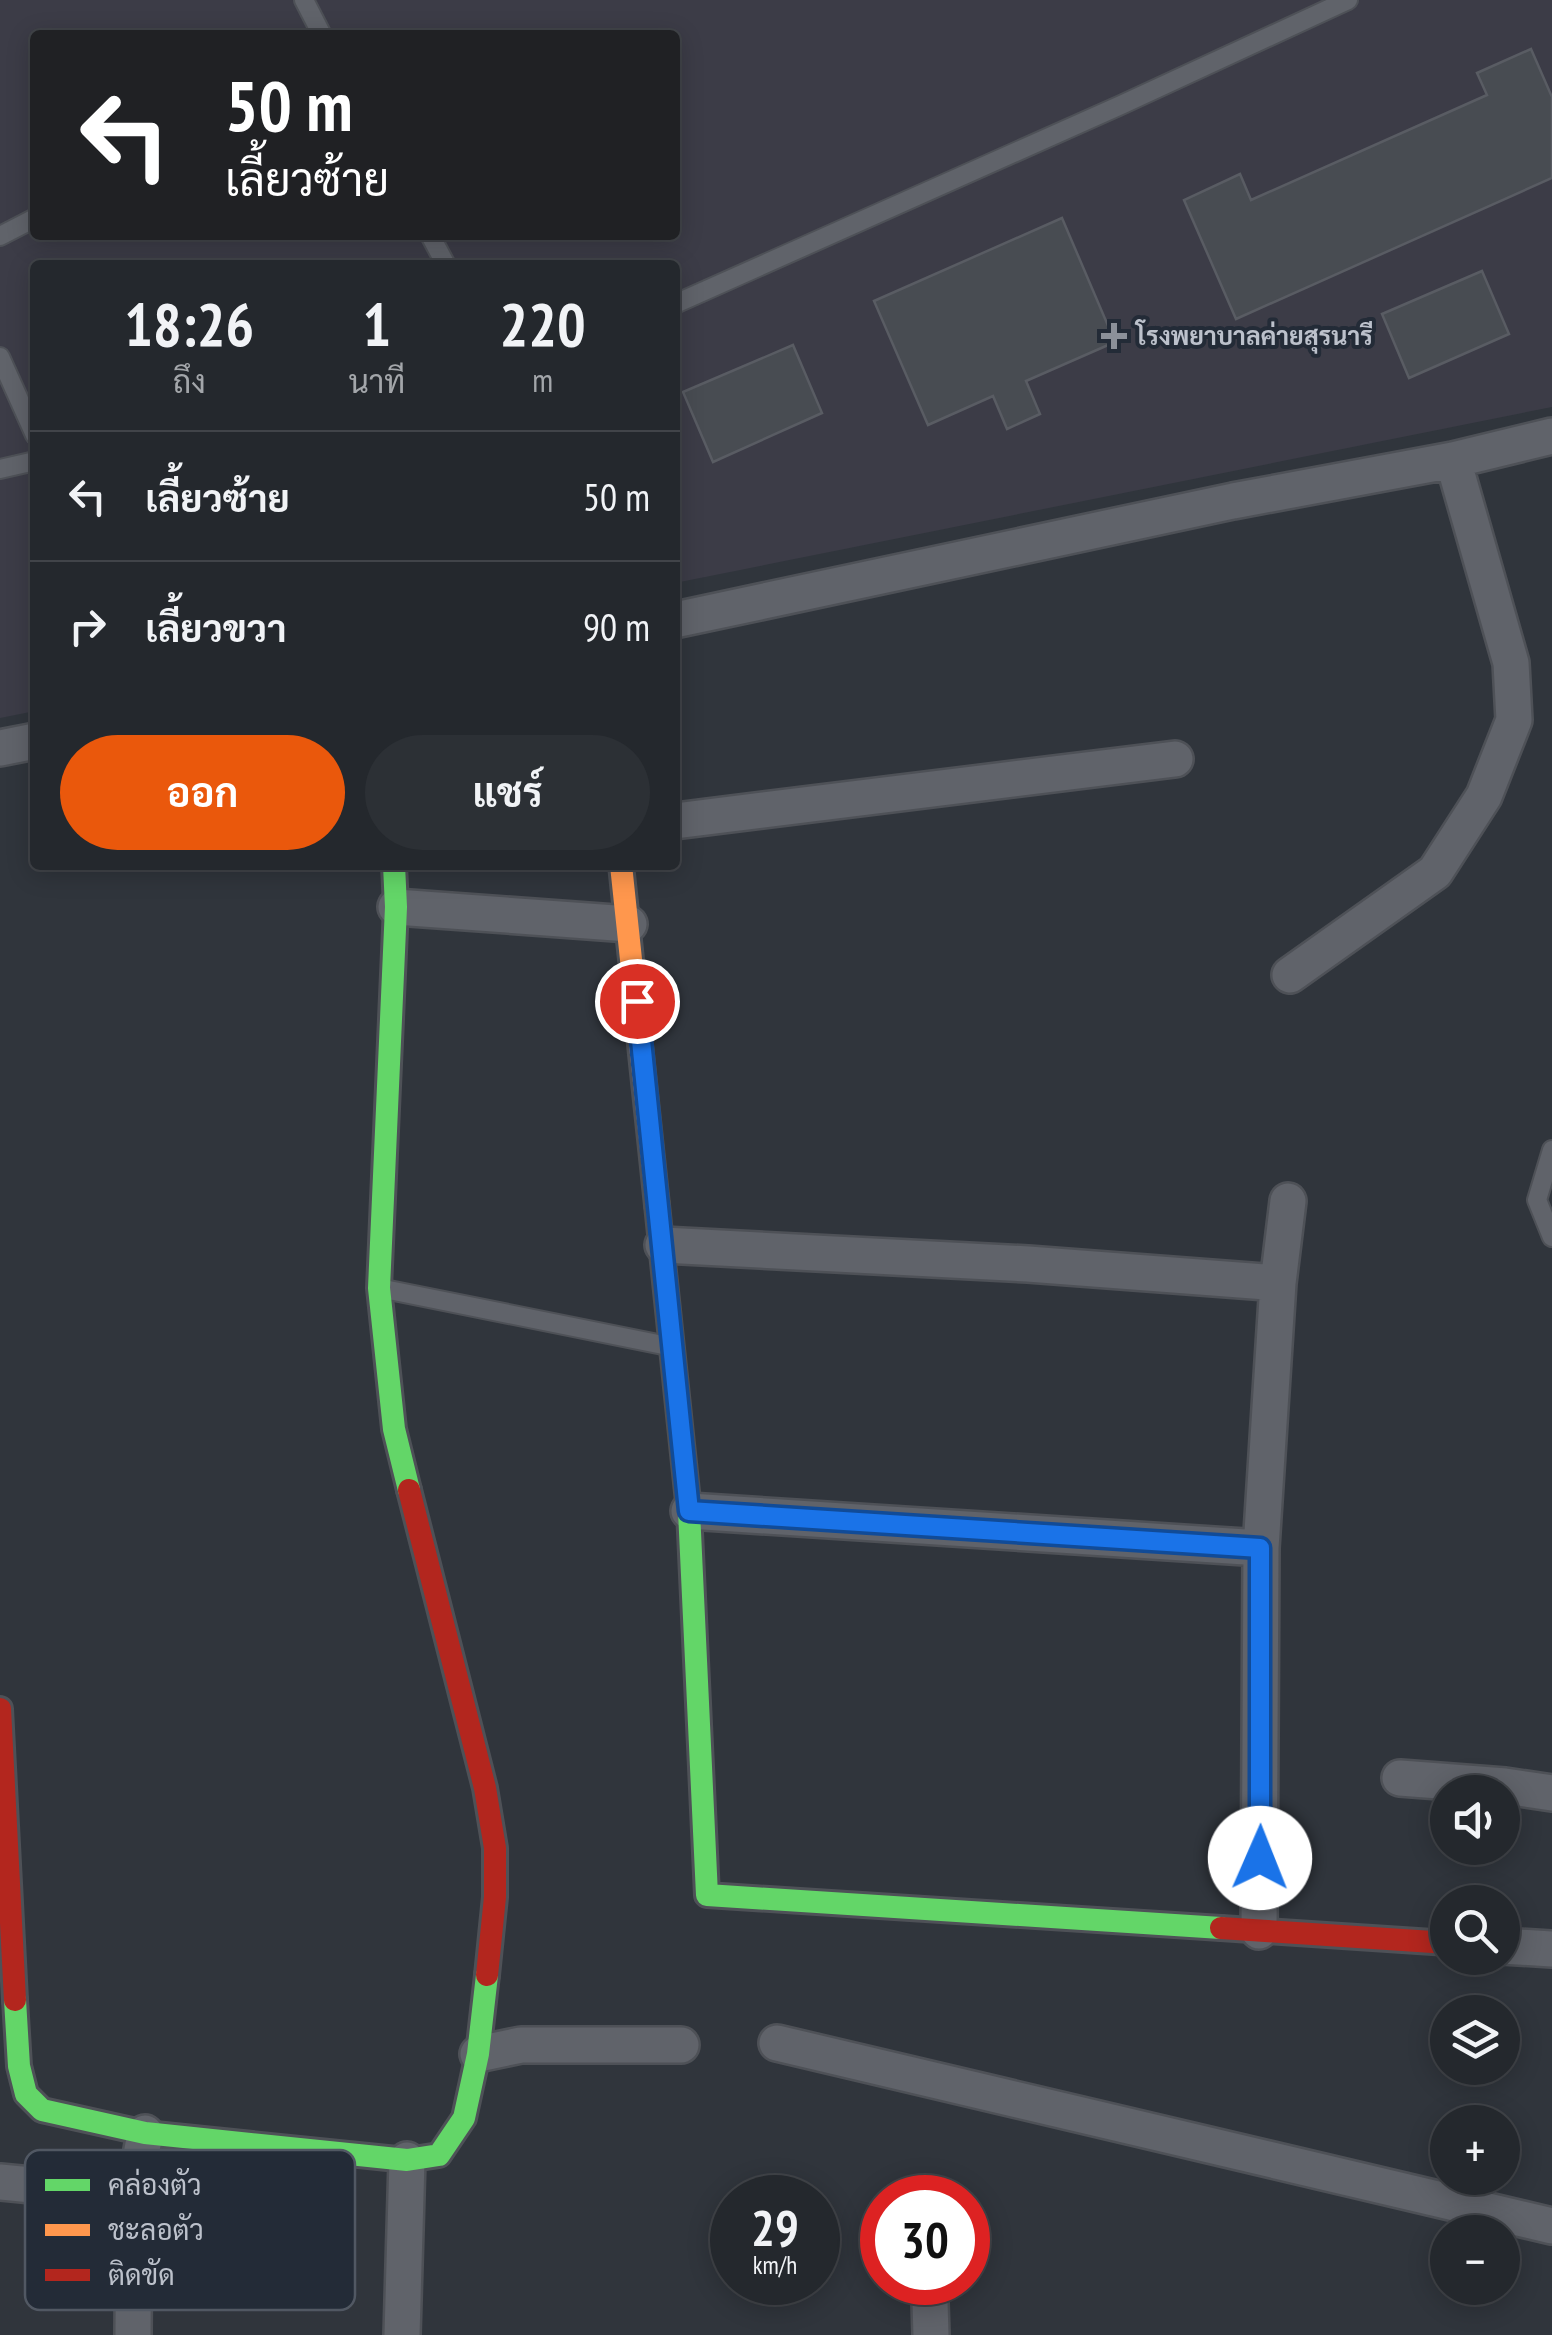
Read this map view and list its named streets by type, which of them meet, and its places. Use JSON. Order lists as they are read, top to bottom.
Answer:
{
  "places": {
    "health": ["โรงพยาบาลค่ายสุรนารี"]
  },
  "legend": ["คล่องตัว", "ชะลอตัว", "ติดขัด"],
  "page": {
    "turn": ["50 m", "เลี้ยวซ้าย"],
    "eta": [
      "18:26",
      "ถึง",
      "1",
      "นาที",
      "220",
      "m"
    ],
    "list": [
      {
        "name": "เลี้ยวซ้าย",
        "value": "50 m"
      },
      {
        "name": "เลี้ยวขวา",
        "value": "90 m"
      }
    ],
    "buttons": ["ออก", "แชร์"],
    "map_buttons": ["+", "−"],
    "speed": "29 km/h",
    "limit": "30"
  }
}
